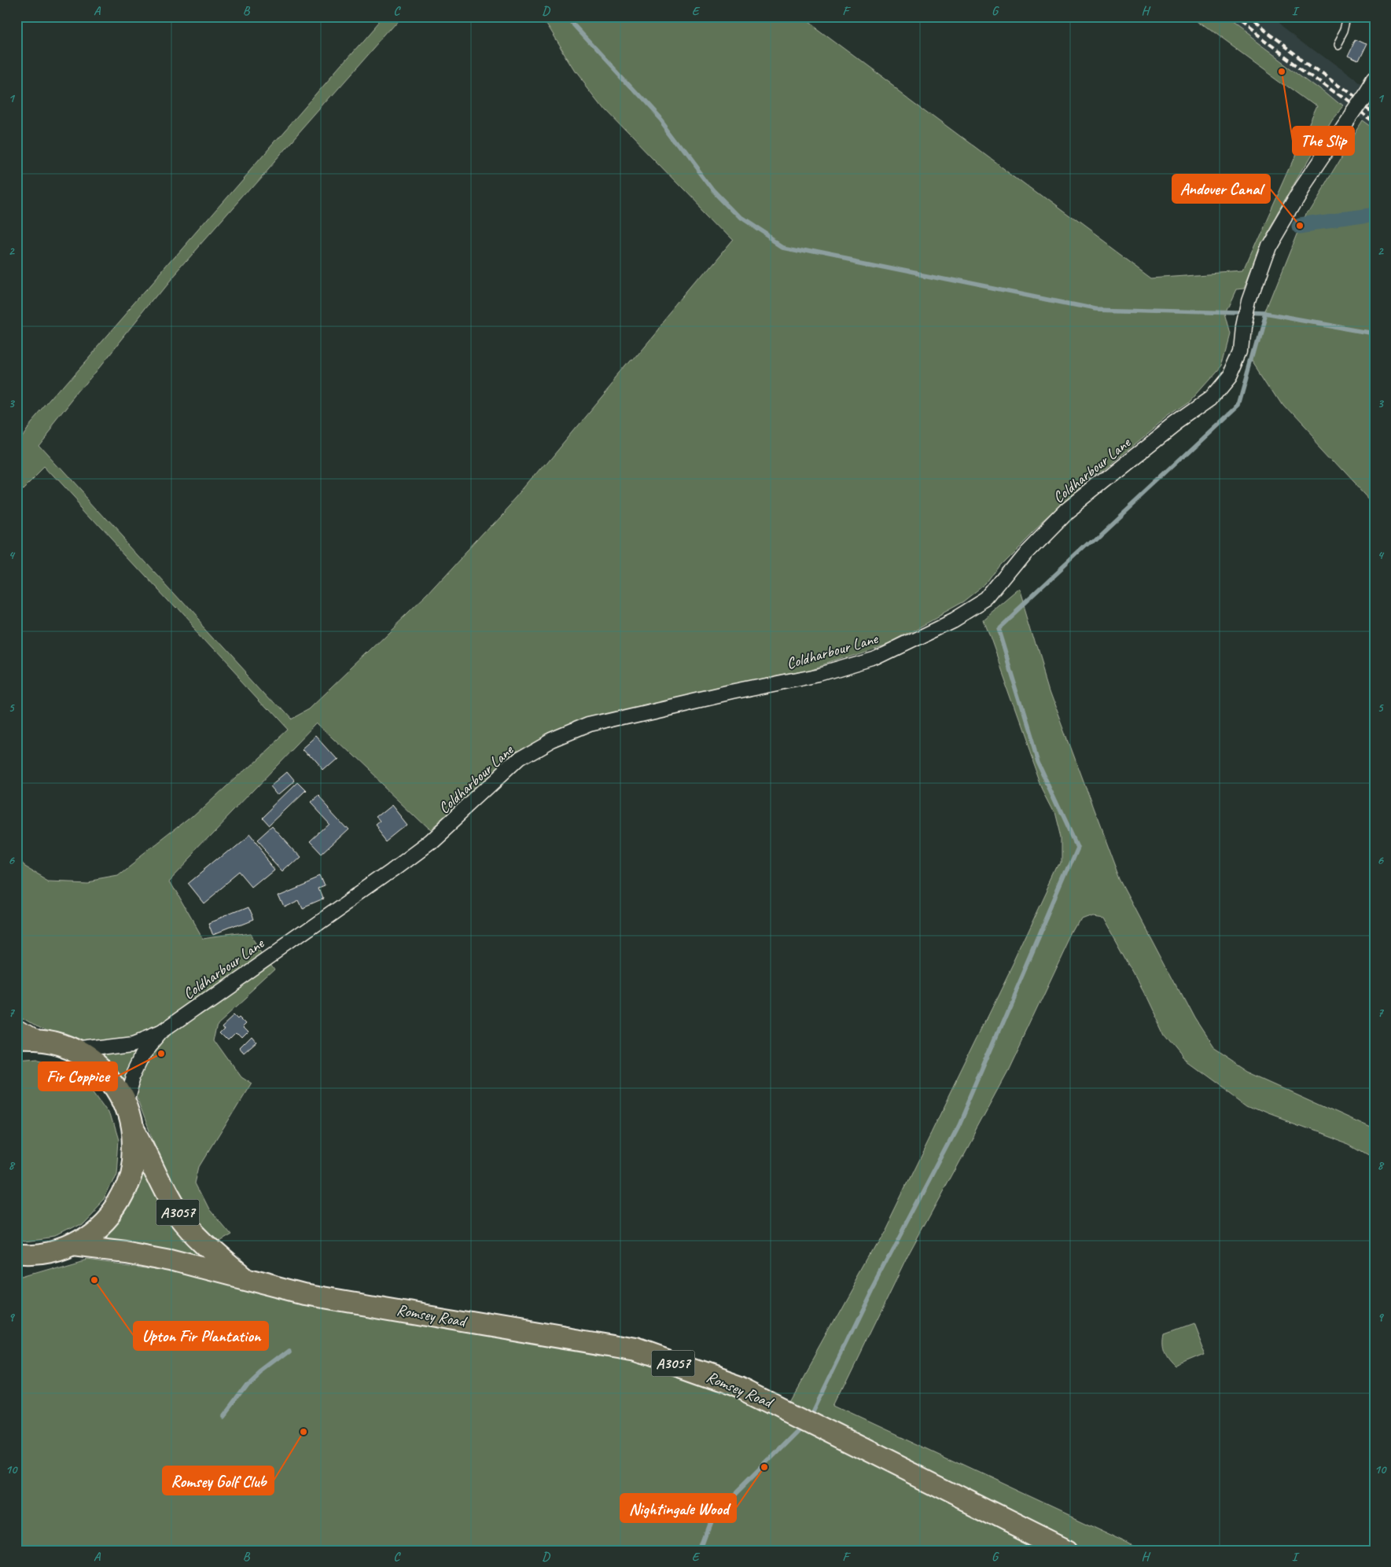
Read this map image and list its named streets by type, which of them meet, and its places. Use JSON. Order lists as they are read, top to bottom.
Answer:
{
  "streets": {
    "main road": ["A3057", "Romsey Road"],
    "street": ["Coldharbour Lane"]
  },
  "places": [
    "The Slip",
    "Andover Canal",
    "Fir Coppice",
    "Upton Fir Plantation",
    "Romsey Golf Club",
    "Nightingale Wood"
  ],
  "grid": {
    "columns": [
      "A",
      "B",
      "C",
      "D",
      "E",
      "F",
      "G",
      "H",
      "I"
    ],
    "rows": [
      "1",
      "2",
      "3",
      "4",
      "5",
      "6",
      "7",
      "8",
      "9",
      "10"
    ]
  }
}
